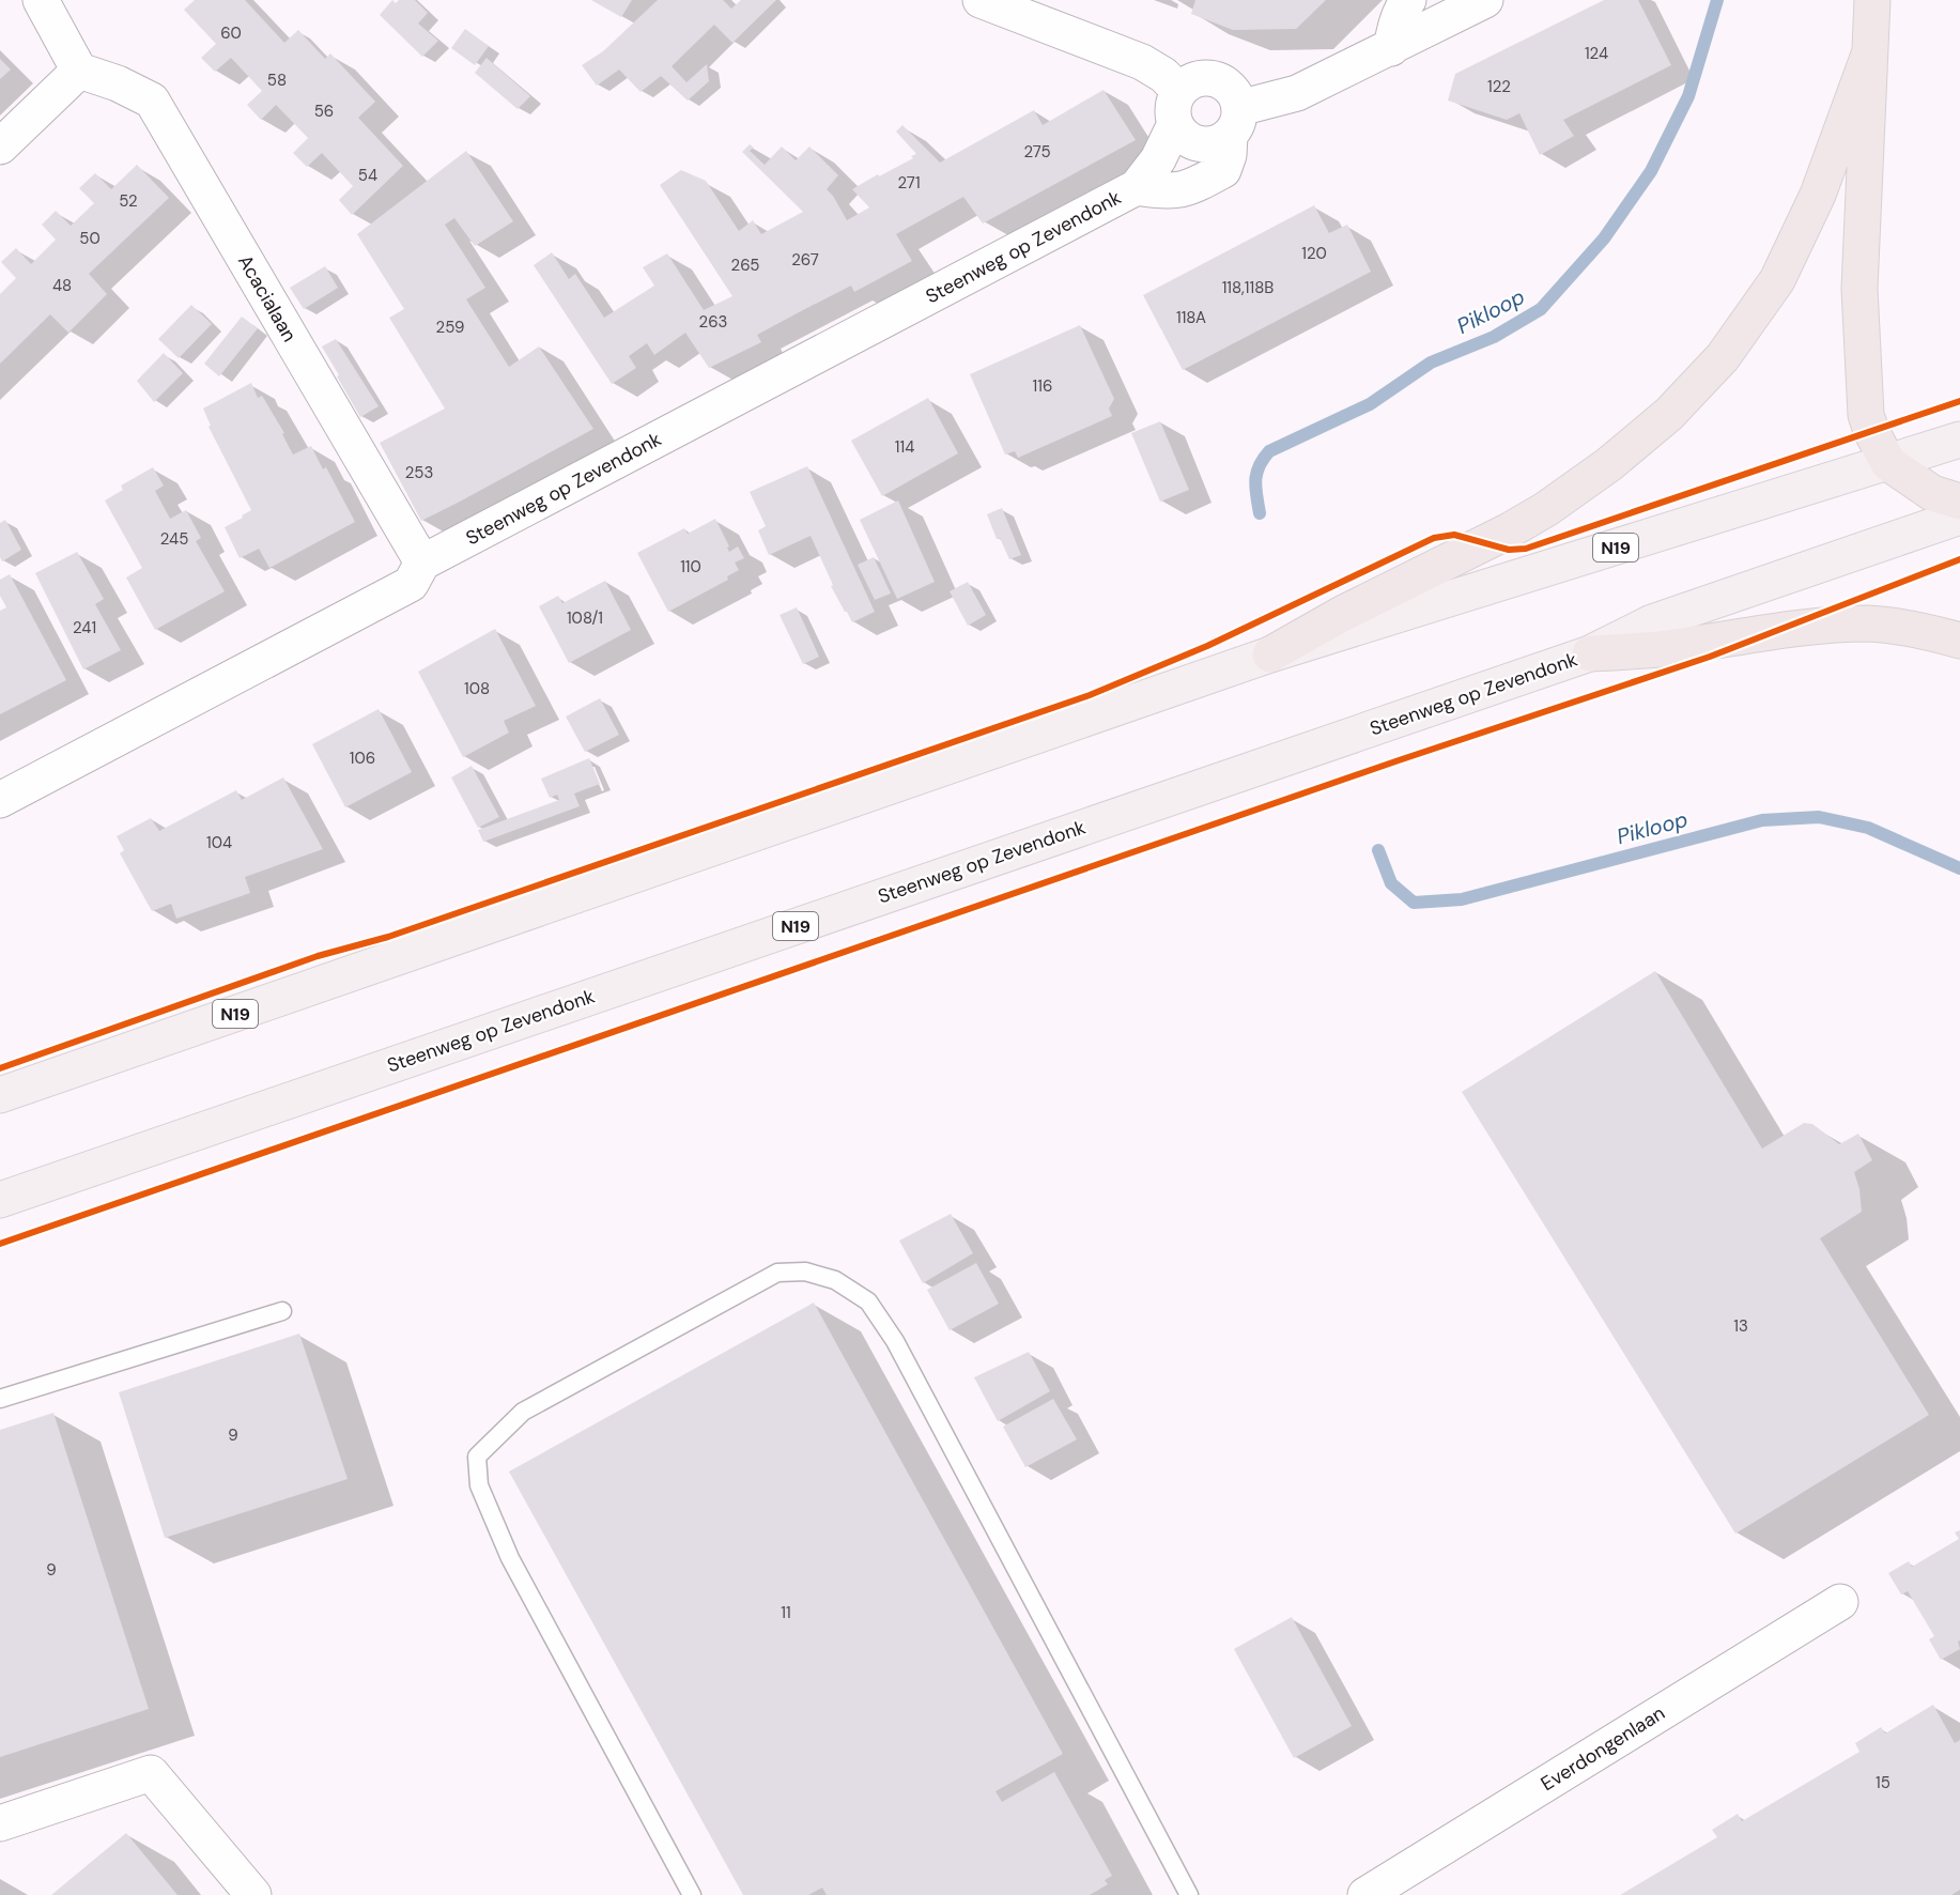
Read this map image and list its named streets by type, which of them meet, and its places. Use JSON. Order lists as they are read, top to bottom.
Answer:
{
  "streets": {
    "main road": ["Steenweg op Zevendonk", "N19"],
    "street": ["Acacialaan", "Everdongenlaan"]
  },
  "crossings": [
    ["Steenweg op Zevendonk", "Acacialaan"]
  ],
  "water": ["Pikloop"],
  "house_numbers": [
    "60",
    "124",
    "58",
    "122",
    "56",
    "275",
    "54",
    "271",
    "52",
    "50",
    "120",
    "267",
    "265",
    "48",
    "118,118B",
    "118A",
    "263",
    "259",
    "116",
    "114",
    "253",
    "245",
    "110",
    "108/1",
    "241",
    "108",
    "106",
    "104",
    "13",
    "9",
    "9",
    "11",
    "15"
  ]
}
